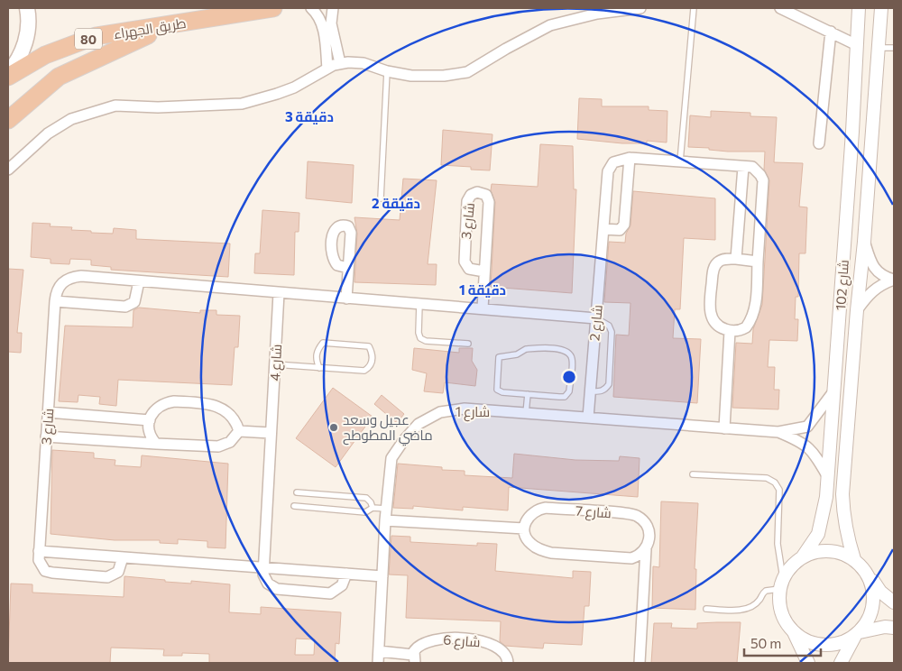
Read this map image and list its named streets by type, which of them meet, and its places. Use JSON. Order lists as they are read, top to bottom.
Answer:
{
  "streets": {
    "highway": ["طريق الجهراء", "80"],
    "street": [
      "شارع 3",
      "شارع 102",
      "شارع 2",
      "شارع 4",
      "شارع 1",
      "شارع 7",
      "شارع 6"
    ]
  },
  "crossings": [
    ["طريق الجهراء", "80"],
    ["شارع 3", "شارع 2"],
    ["شارع 3", "شارع 4"],
    ["شارع 102", "شارع 1"],
    ["شارع 2", "شارع 1"],
    ["شارع 1", "شارع 6"]
  ],
  "places": ["عجيل وسعد ماضي المطوطح"],
  "scale_bar": "50 m",
  "rings": ["3 دقيقة", "2 دقيقة", "1 دقيقة"]
}
